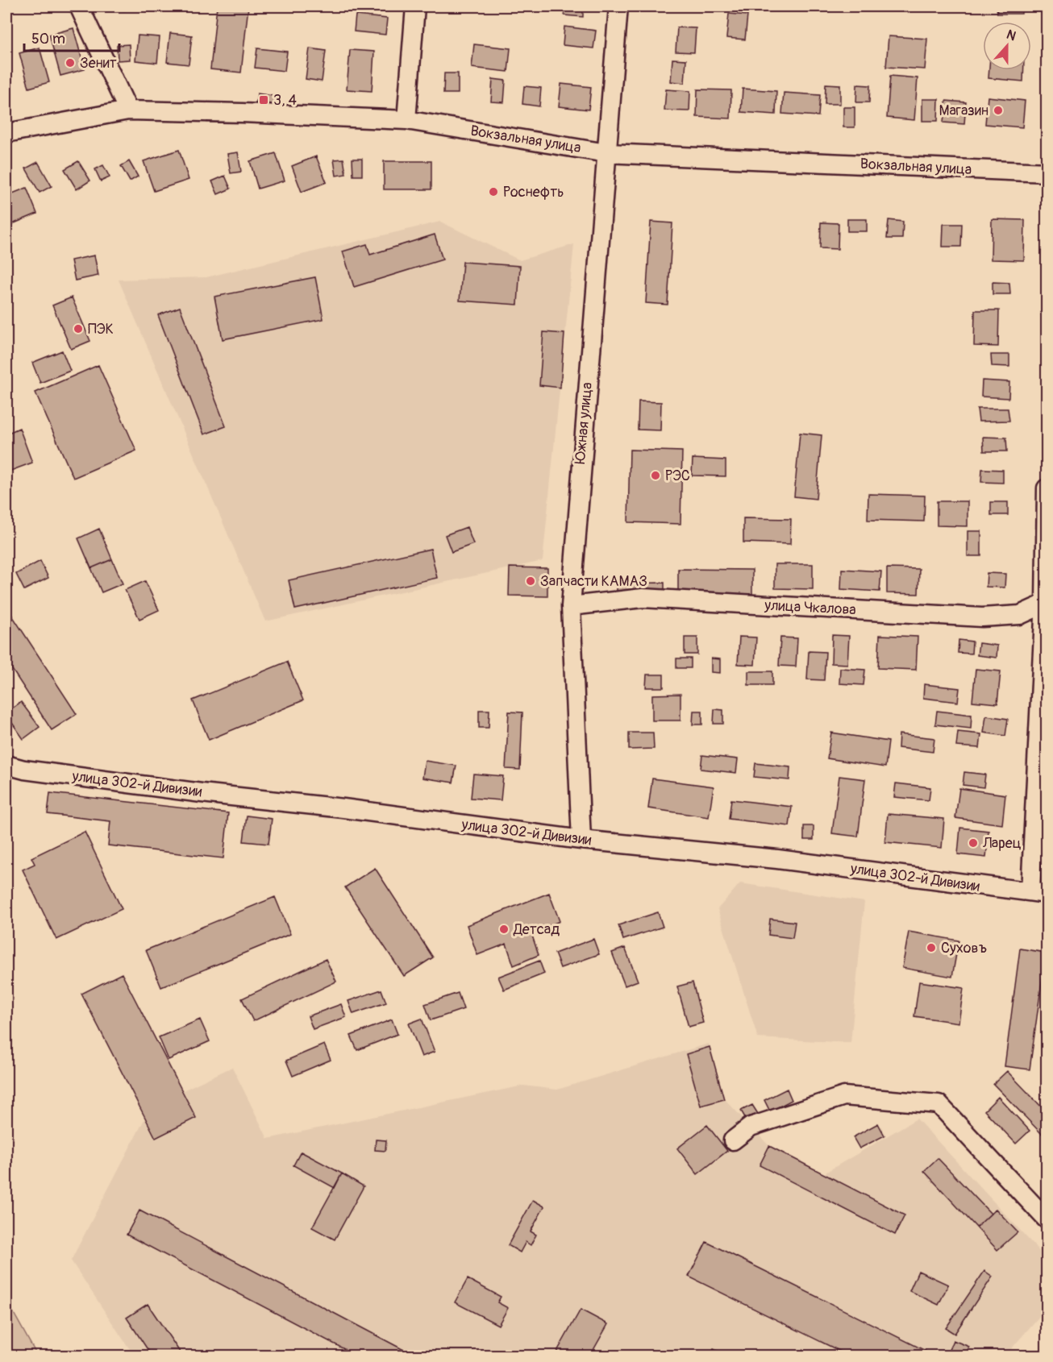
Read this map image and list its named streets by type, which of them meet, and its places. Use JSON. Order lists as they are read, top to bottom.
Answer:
{
  "streets": {
    "street": [
      "Вокзальная улица",
      "Южная улица",
      "улица Чкалова",
      "улица 302-й Дивизии"
    ]
  },
  "crossings": [
    ["Вокзальная улица", "Южная улица"],
    ["Южная улица", "улица Чкалова"],
    ["Южная улица", "улица 302-й Дивизии"]
  ],
  "places": {
    "other": [
      "Зенит",
      "Магазин",
      "Роснефть",
      "ПЭК",
      "РЭС",
      "Запчасти КАМАЗ",
      "Ларец",
      "Детсад",
      "Суховъ"
    ],
    "transit": ["3, 4"]
  },
  "scale_bar": "50 m",
  "north": "top"
}
